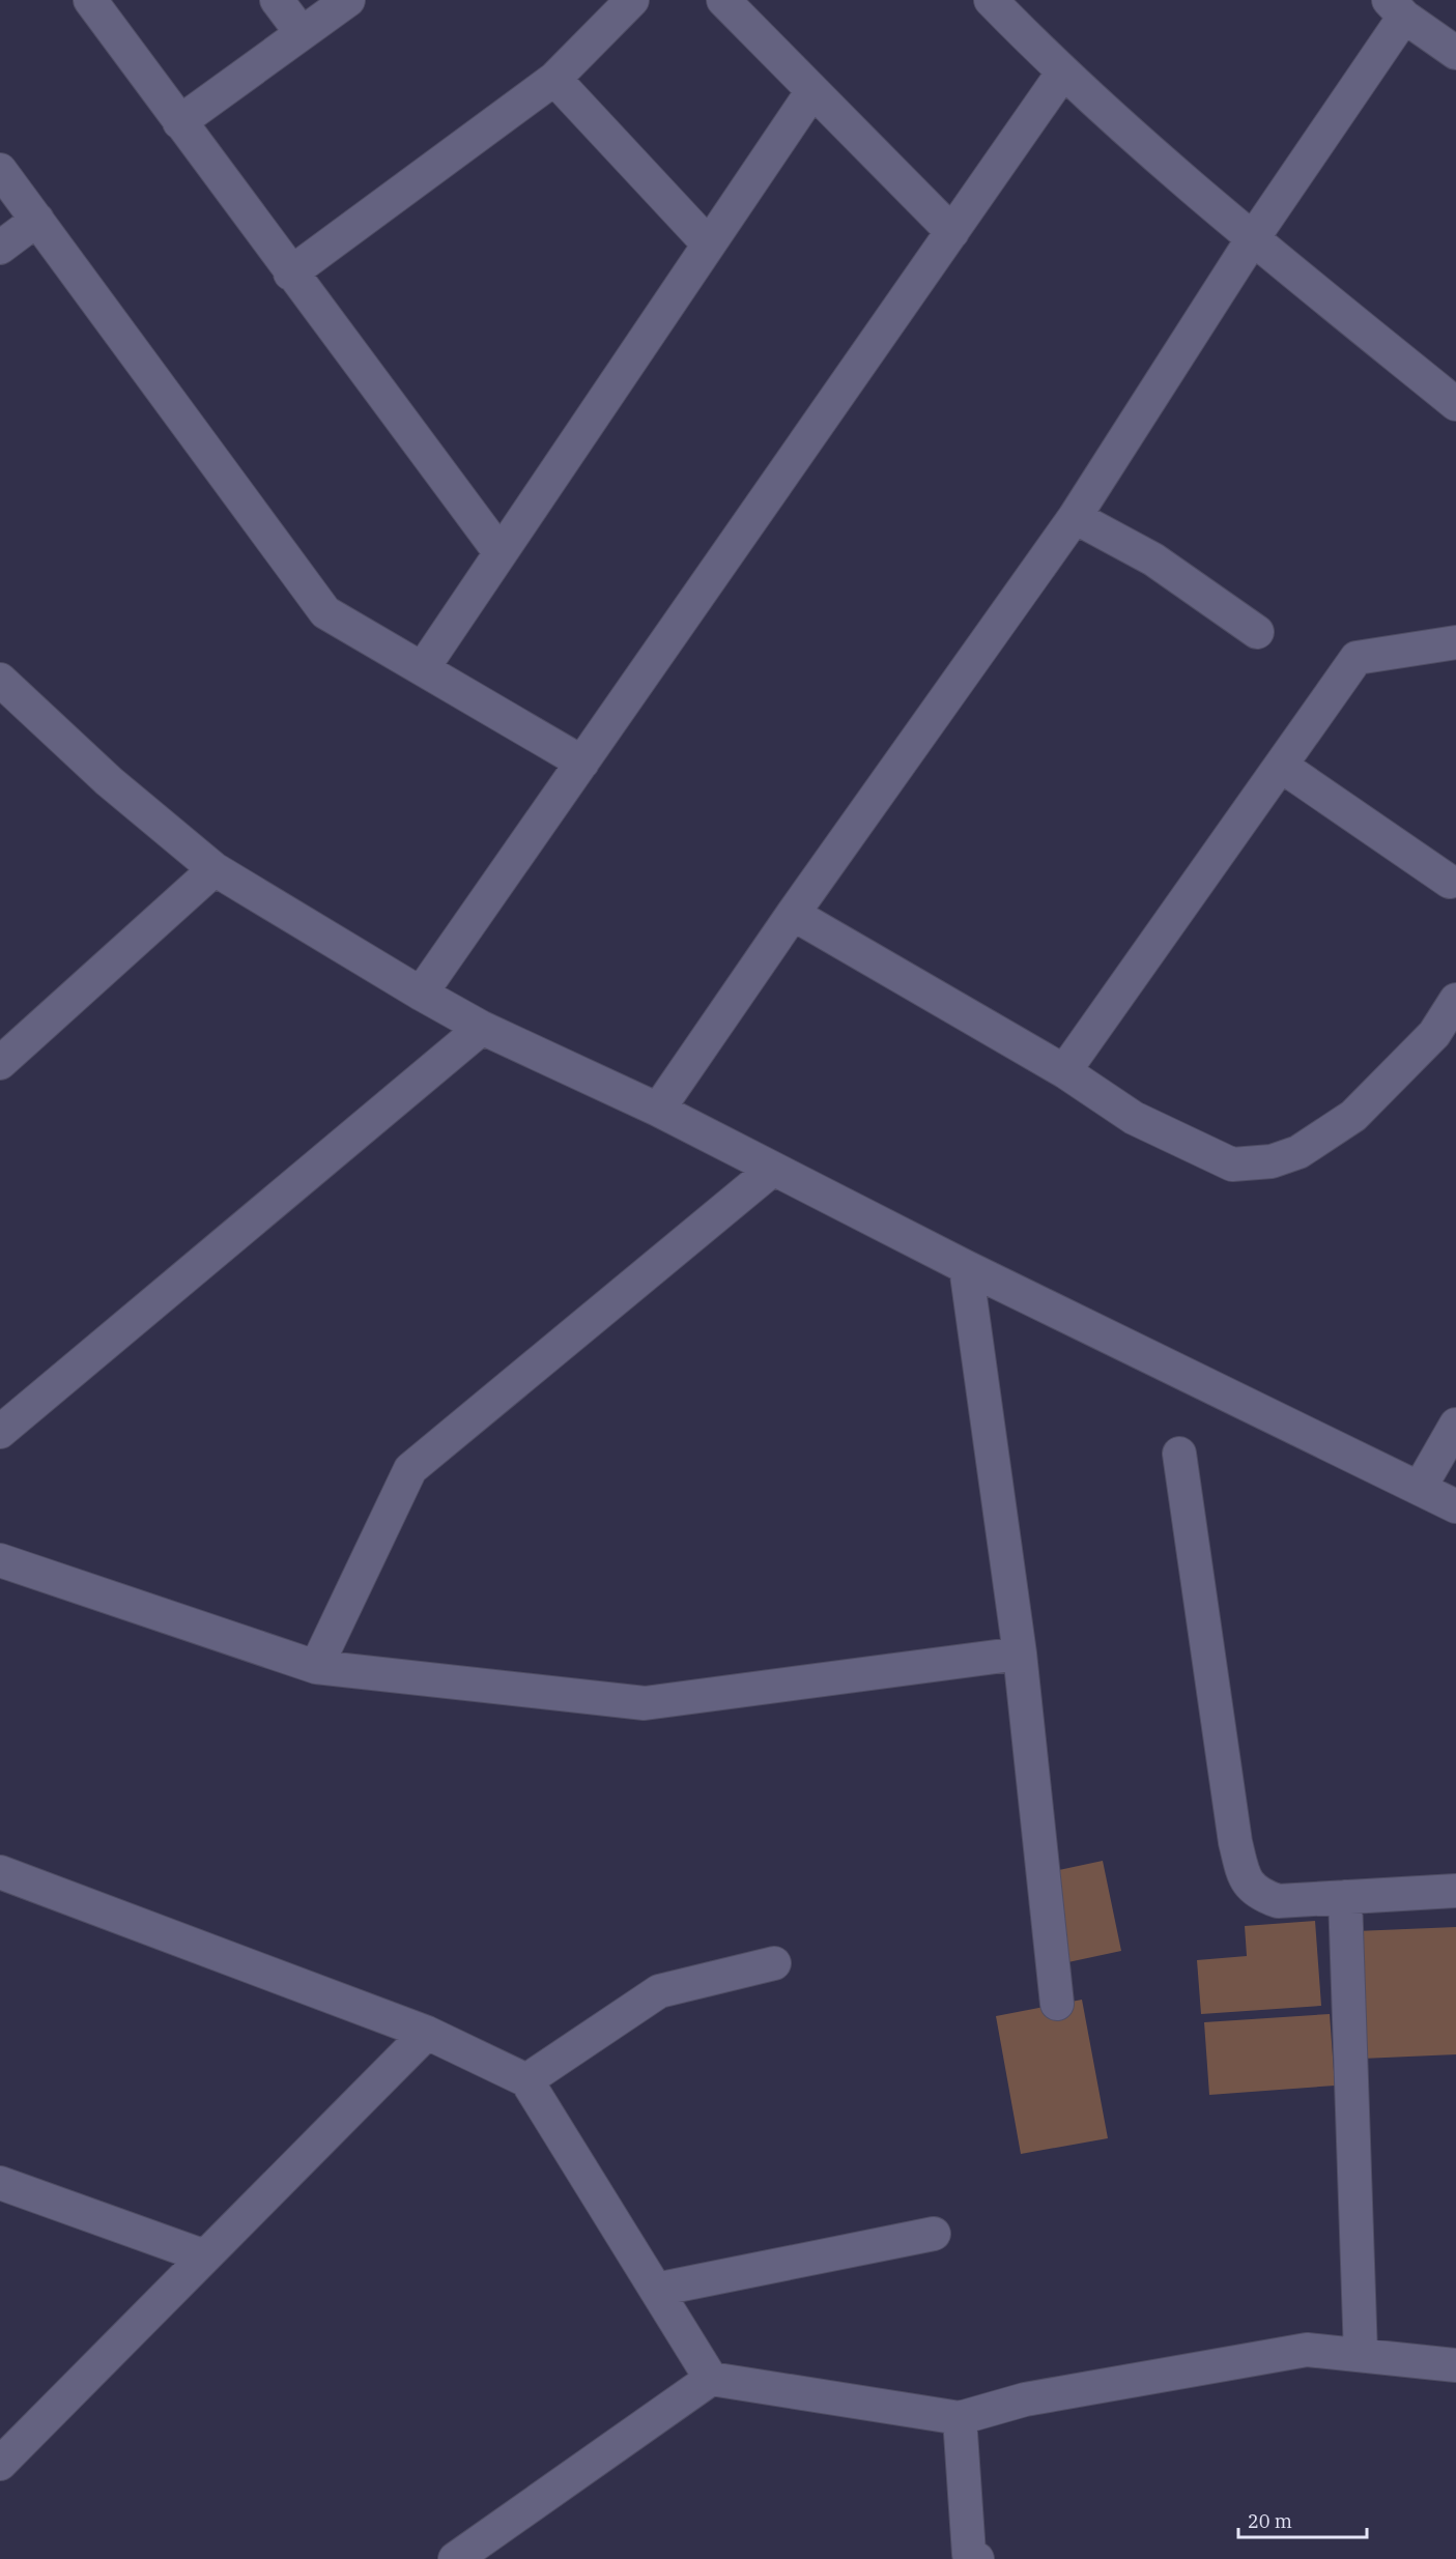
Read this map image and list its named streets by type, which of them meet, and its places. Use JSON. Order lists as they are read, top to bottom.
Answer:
{
  "scale_bar": "20 m"
}
